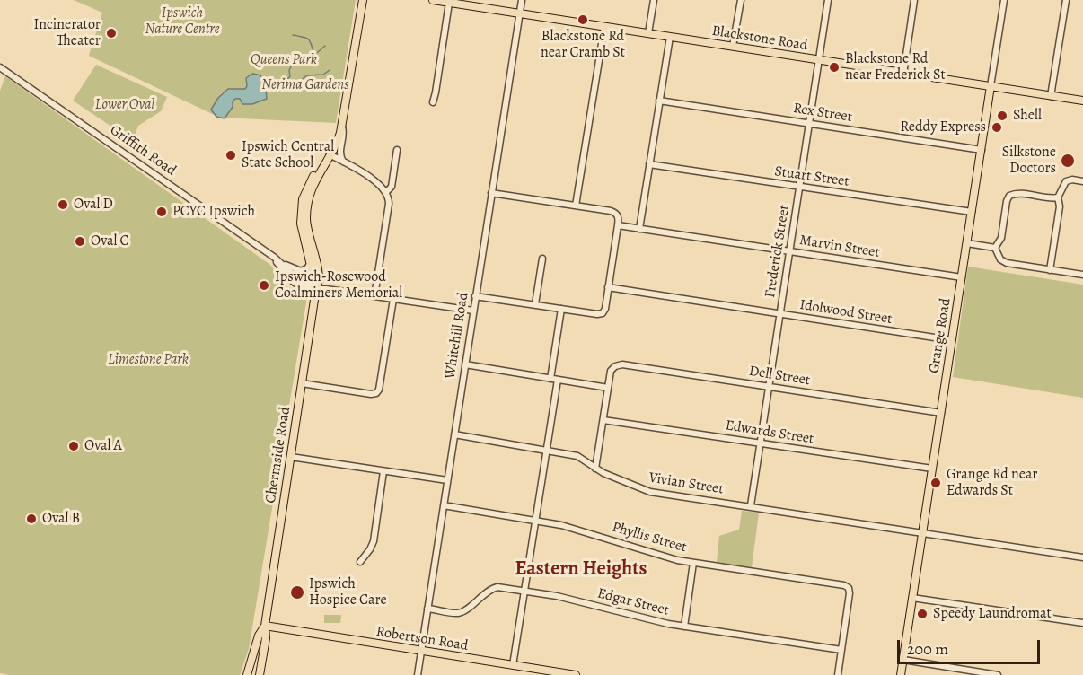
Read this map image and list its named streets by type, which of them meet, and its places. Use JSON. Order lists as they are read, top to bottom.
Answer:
{
  "streets": {
    "main road": [
      "Blackstone Road",
      "Grange Road",
      "Chermside Road",
      "Robertson Road"
    ],
    "street": [
      "Rex Street",
      "Griffith Road",
      "Stuart Street",
      "Marvin Street",
      "Frederick Street",
      "Idolwood Street",
      "Whitehill Road",
      "Dell Street",
      "Edwards Street",
      "Vivian Street",
      "Phyllis Street",
      "Edgar Street"
    ]
  },
  "crossings": [
    ["Blackstone Road", "Frederick Street"],
    ["Blackstone Road", "Whitehill Road"],
    ["Blackstone Road", "Grange Road"],
    ["Rex Street", "Frederick Street"],
    ["Rex Street", "Grange Road"],
    ["Griffith Road", "Whitehill Road"],
    ["Griffith Road", "Chermside Road"],
    ["Stuart Street", "Frederick Street"],
    ["Stuart Street", "Grange Road"],
    ["Marvin Street", "Frederick Street"],
    ["Marvin Street", "Grange Road"],
    ["Frederick Street", "Idolwood Street"],
    ["Frederick Street", "Dell Street"],
    ["Frederick Street", "Edwards Street"],
    ["Frederick Street", "Vivian Street"],
    ["Idolwood Street", "Grange Road"],
    ["Whitehill Road", "Vivian Street"],
    ["Whitehill Road", "Phyllis Street"],
    ["Whitehill Road", "Edgar Street"],
    ["Whitehill Road", "Robertson Road"],
    ["Grange Road", "Dell Street"],
    ["Grange Road", "Edwards Street"],
    ["Grange Road", "Vivian Street"],
    ["Chermside Road", "Robertson Road"],
    ["Phyllis Street", "Edgar Street"]
  ],
  "districts": ["Eastern Heights"],
  "parks": [
    "Ipswich Nature Centre",
    "Queens Park",
    "Nerima Gardens",
    "Lower Oval",
    "Limestone Park"
  ],
  "places": [
    "Blackstone Rd near Cramb St",
    "Incinerator Theater",
    "Blackstone Rd near Frederick St",
    "Shell",
    "Reddy Express",
    "Ipswich Central State School",
    "Silkstone Doctors",
    "Oval D",
    "PCYC Ipswich",
    "Oval C",
    "Ipswich-Rosewood Coalminers Memorial",
    "Oval A",
    "Grange Rd near Edwards St",
    "Oval B",
    "Ipswich Hospice Care",
    "Speedy Laundromat"
  ],
  "scale_bar": "200 m"
}
